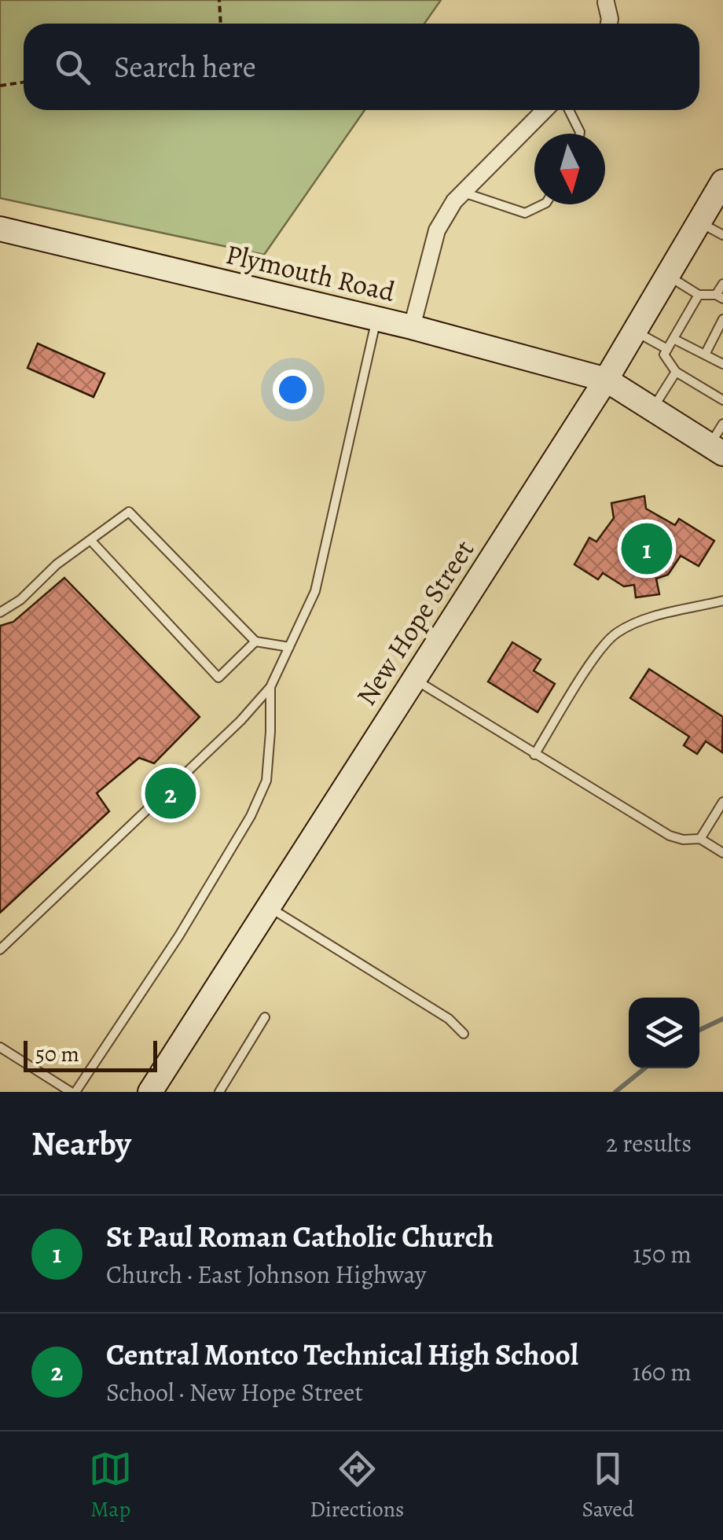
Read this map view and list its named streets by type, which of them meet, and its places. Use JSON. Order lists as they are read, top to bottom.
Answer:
{
  "streets": {
    "street": ["Plymouth Road", "New Hope Street"]
  },
  "crossings": [
    ["Plymouth Road", "New Hope Street"]
  ],
  "scale_bar": "50 m",
  "north": "bottom",
  "page": {
    "search": "Search here",
    "pins": ["1", "2"],
    "scale": "50 m",
    "heading": ["Nearby", "2 results"],
    "list": [
      {
        "mark": "1",
        "name": "St Paul Roman Catholic Church",
        "note": "Church · East Johnson Highway",
        "value": "150 m"
      },
      {
        "mark": "2",
        "name": "Central Montco Technical High School",
        "note": "School · New Hope Street",
        "value": "160 m"
      }
    ],
    "nav": ["Map", "Directions", "Saved"]
  }
}
